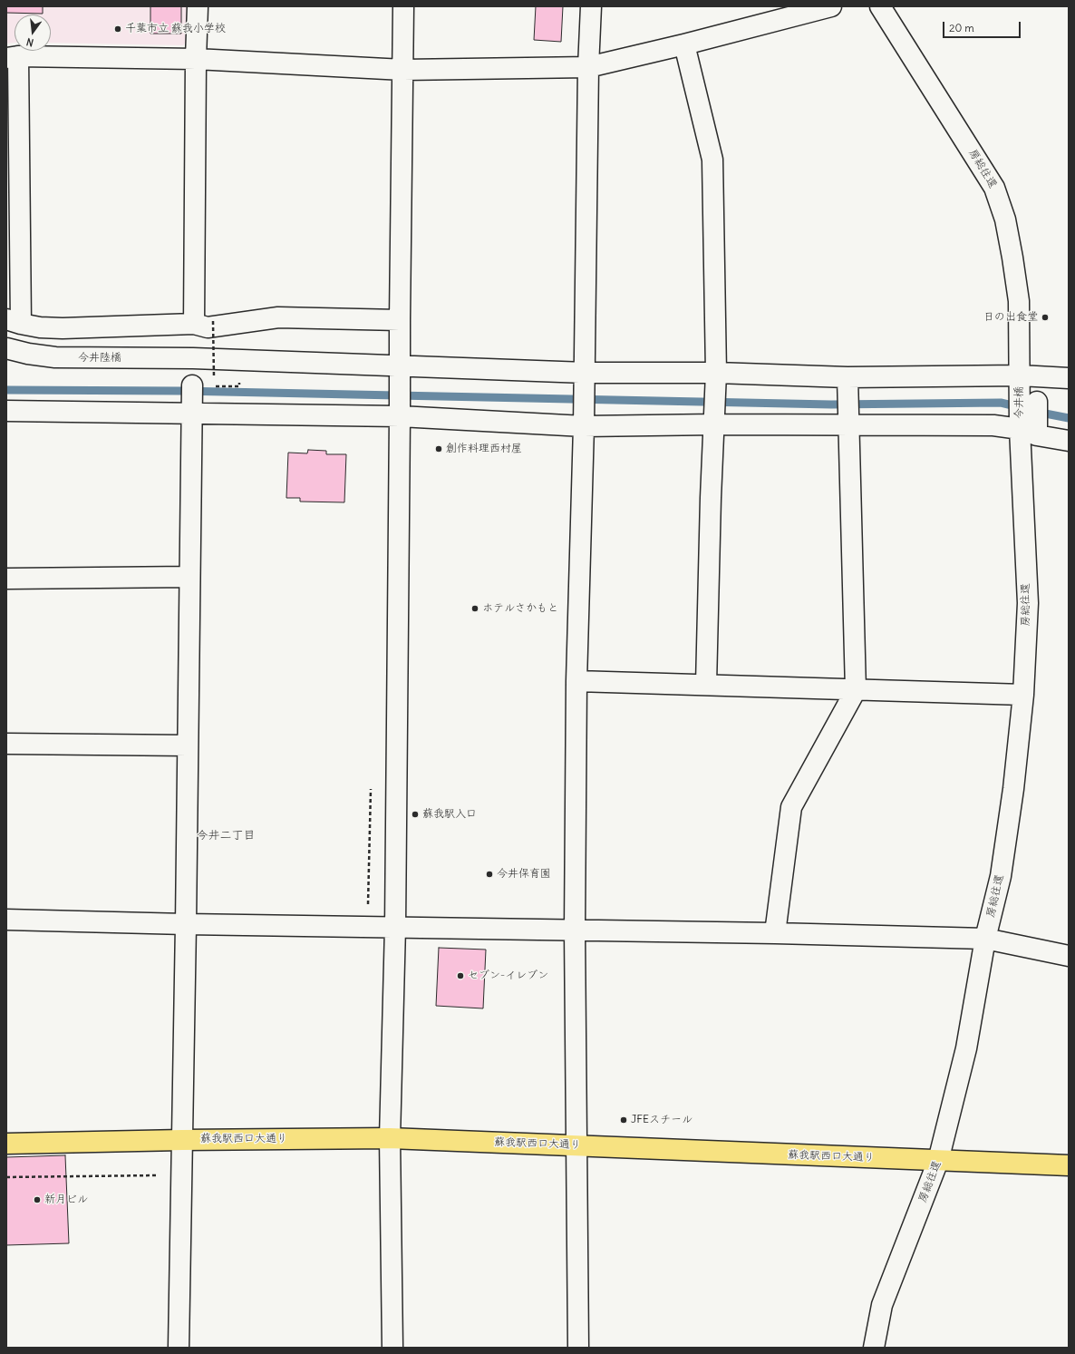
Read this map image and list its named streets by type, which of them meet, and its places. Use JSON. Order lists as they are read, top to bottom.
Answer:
{
  "streets": {
    "main road": ["蘇我駅西口大通り"],
    "street": ["房総往還", "今井陸橋", "今井橋"]
  },
  "crossings": [
    ["房総往還", "今井陸橋"],
    ["房総往還", "今井橋"],
    ["房総往還", "蘇我駅西口大通り"],
    ["今井陸橋", "今井橋"]
  ],
  "districts": ["今井二丁目"],
  "places": [
    "千葉市立 蘇我小学校",
    "日の出食堂",
    "創作料理西村屋",
    "ホテルさかもと",
    "蘇我駅入口",
    "今井保育園",
    "セブン-イレブン",
    "JFEスチール",
    "新月ビル"
  ],
  "scale_bar": "20 m",
  "north": "bottom"
}
